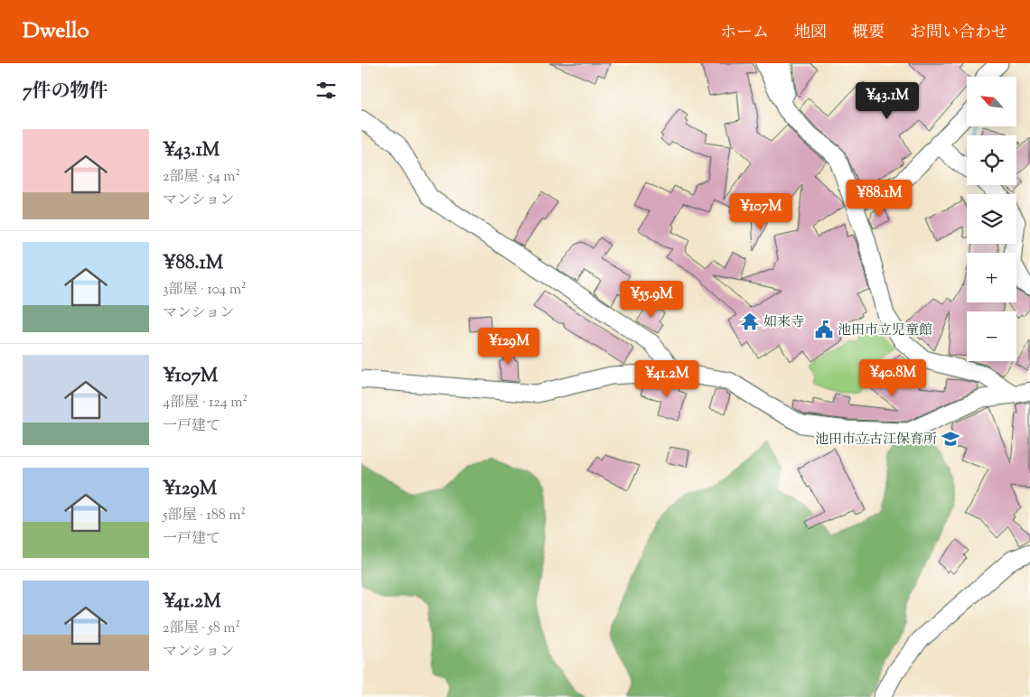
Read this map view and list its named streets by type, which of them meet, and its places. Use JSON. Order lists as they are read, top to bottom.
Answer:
{
  "places": {
    "temple": ["如来寺"],
    "public building": ["池田市立児童館"],
    "school or university": ["池田市立古江保育所"]
  },
  "north": "top left",
  "page": {
    "header": "Dwello",
    "nav": [
      "ホーム",
      "地図",
      "概要",
      "お問い合わせ"
    ],
    "heading": "7件の物件",
    "map_buttons": ["+", "−"],
    "price": [
      "¥43.1M",
      "¥88.1M",
      "¥107M",
      "¥55.9M",
      "¥129M",
      "¥40.8M",
      "¥41.2M"
    ],
    "list": [
      {
        "name": "¥43.1M",
        "note": "2部屋 · 54 m² · マンション"
      },
      {
        "name": "¥88.1M",
        "note": "3部屋 · 104 m² · マンション"
      },
      {
        "name": "¥107M",
        "note": "4部屋 · 124 m² · 一戸建て"
      },
      {
        "name": "¥129M",
        "note": "5部屋 · 188 m² · 一戸建て"
      },
      {
        "name": "¥41.2M",
        "note": "2部屋 · 58 m² · マンション"
      }
    ]
  }
}
